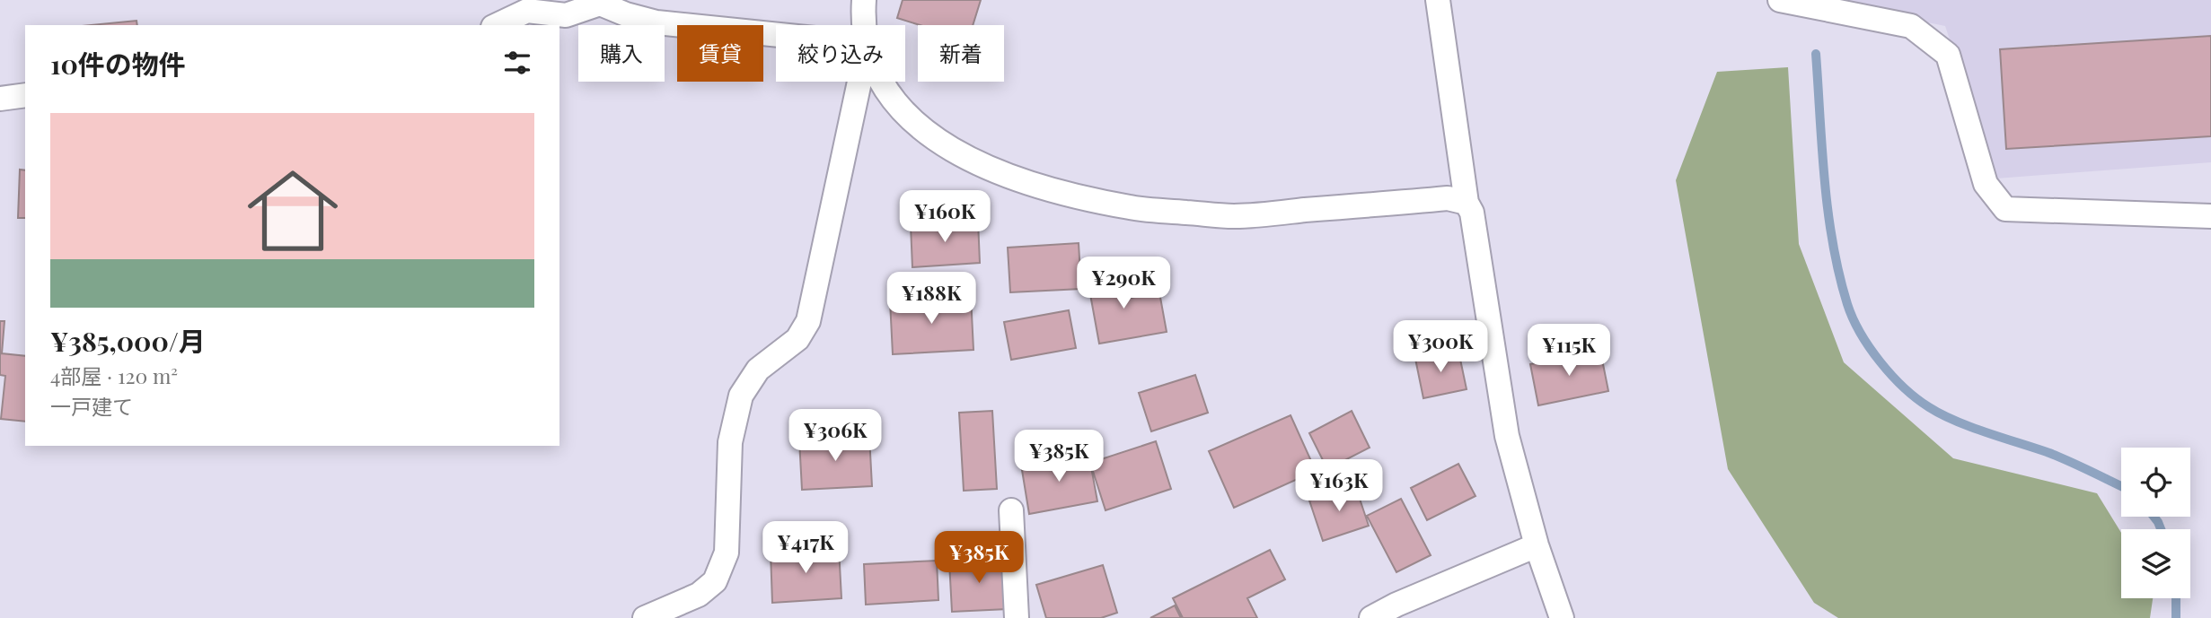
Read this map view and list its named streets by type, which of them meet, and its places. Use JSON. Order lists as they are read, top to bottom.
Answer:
{
  "page": {
    "chip": [
      "購入",
      "賃貸",
      "絞り込み",
      "新着"
    ],
    "heading": "10件の物件",
    "list": [
      {
        "name": "¥385,000/月",
        "note": "4部屋 · 120 m² · 一戸建て"
      }
    ],
    "price": [
      "¥160K",
      "¥290K",
      "¥188K",
      "¥300K",
      "¥115K",
      "¥306K",
      "¥385K",
      "¥163K",
      "¥417K",
      "¥385K"
    ]
  }
}
